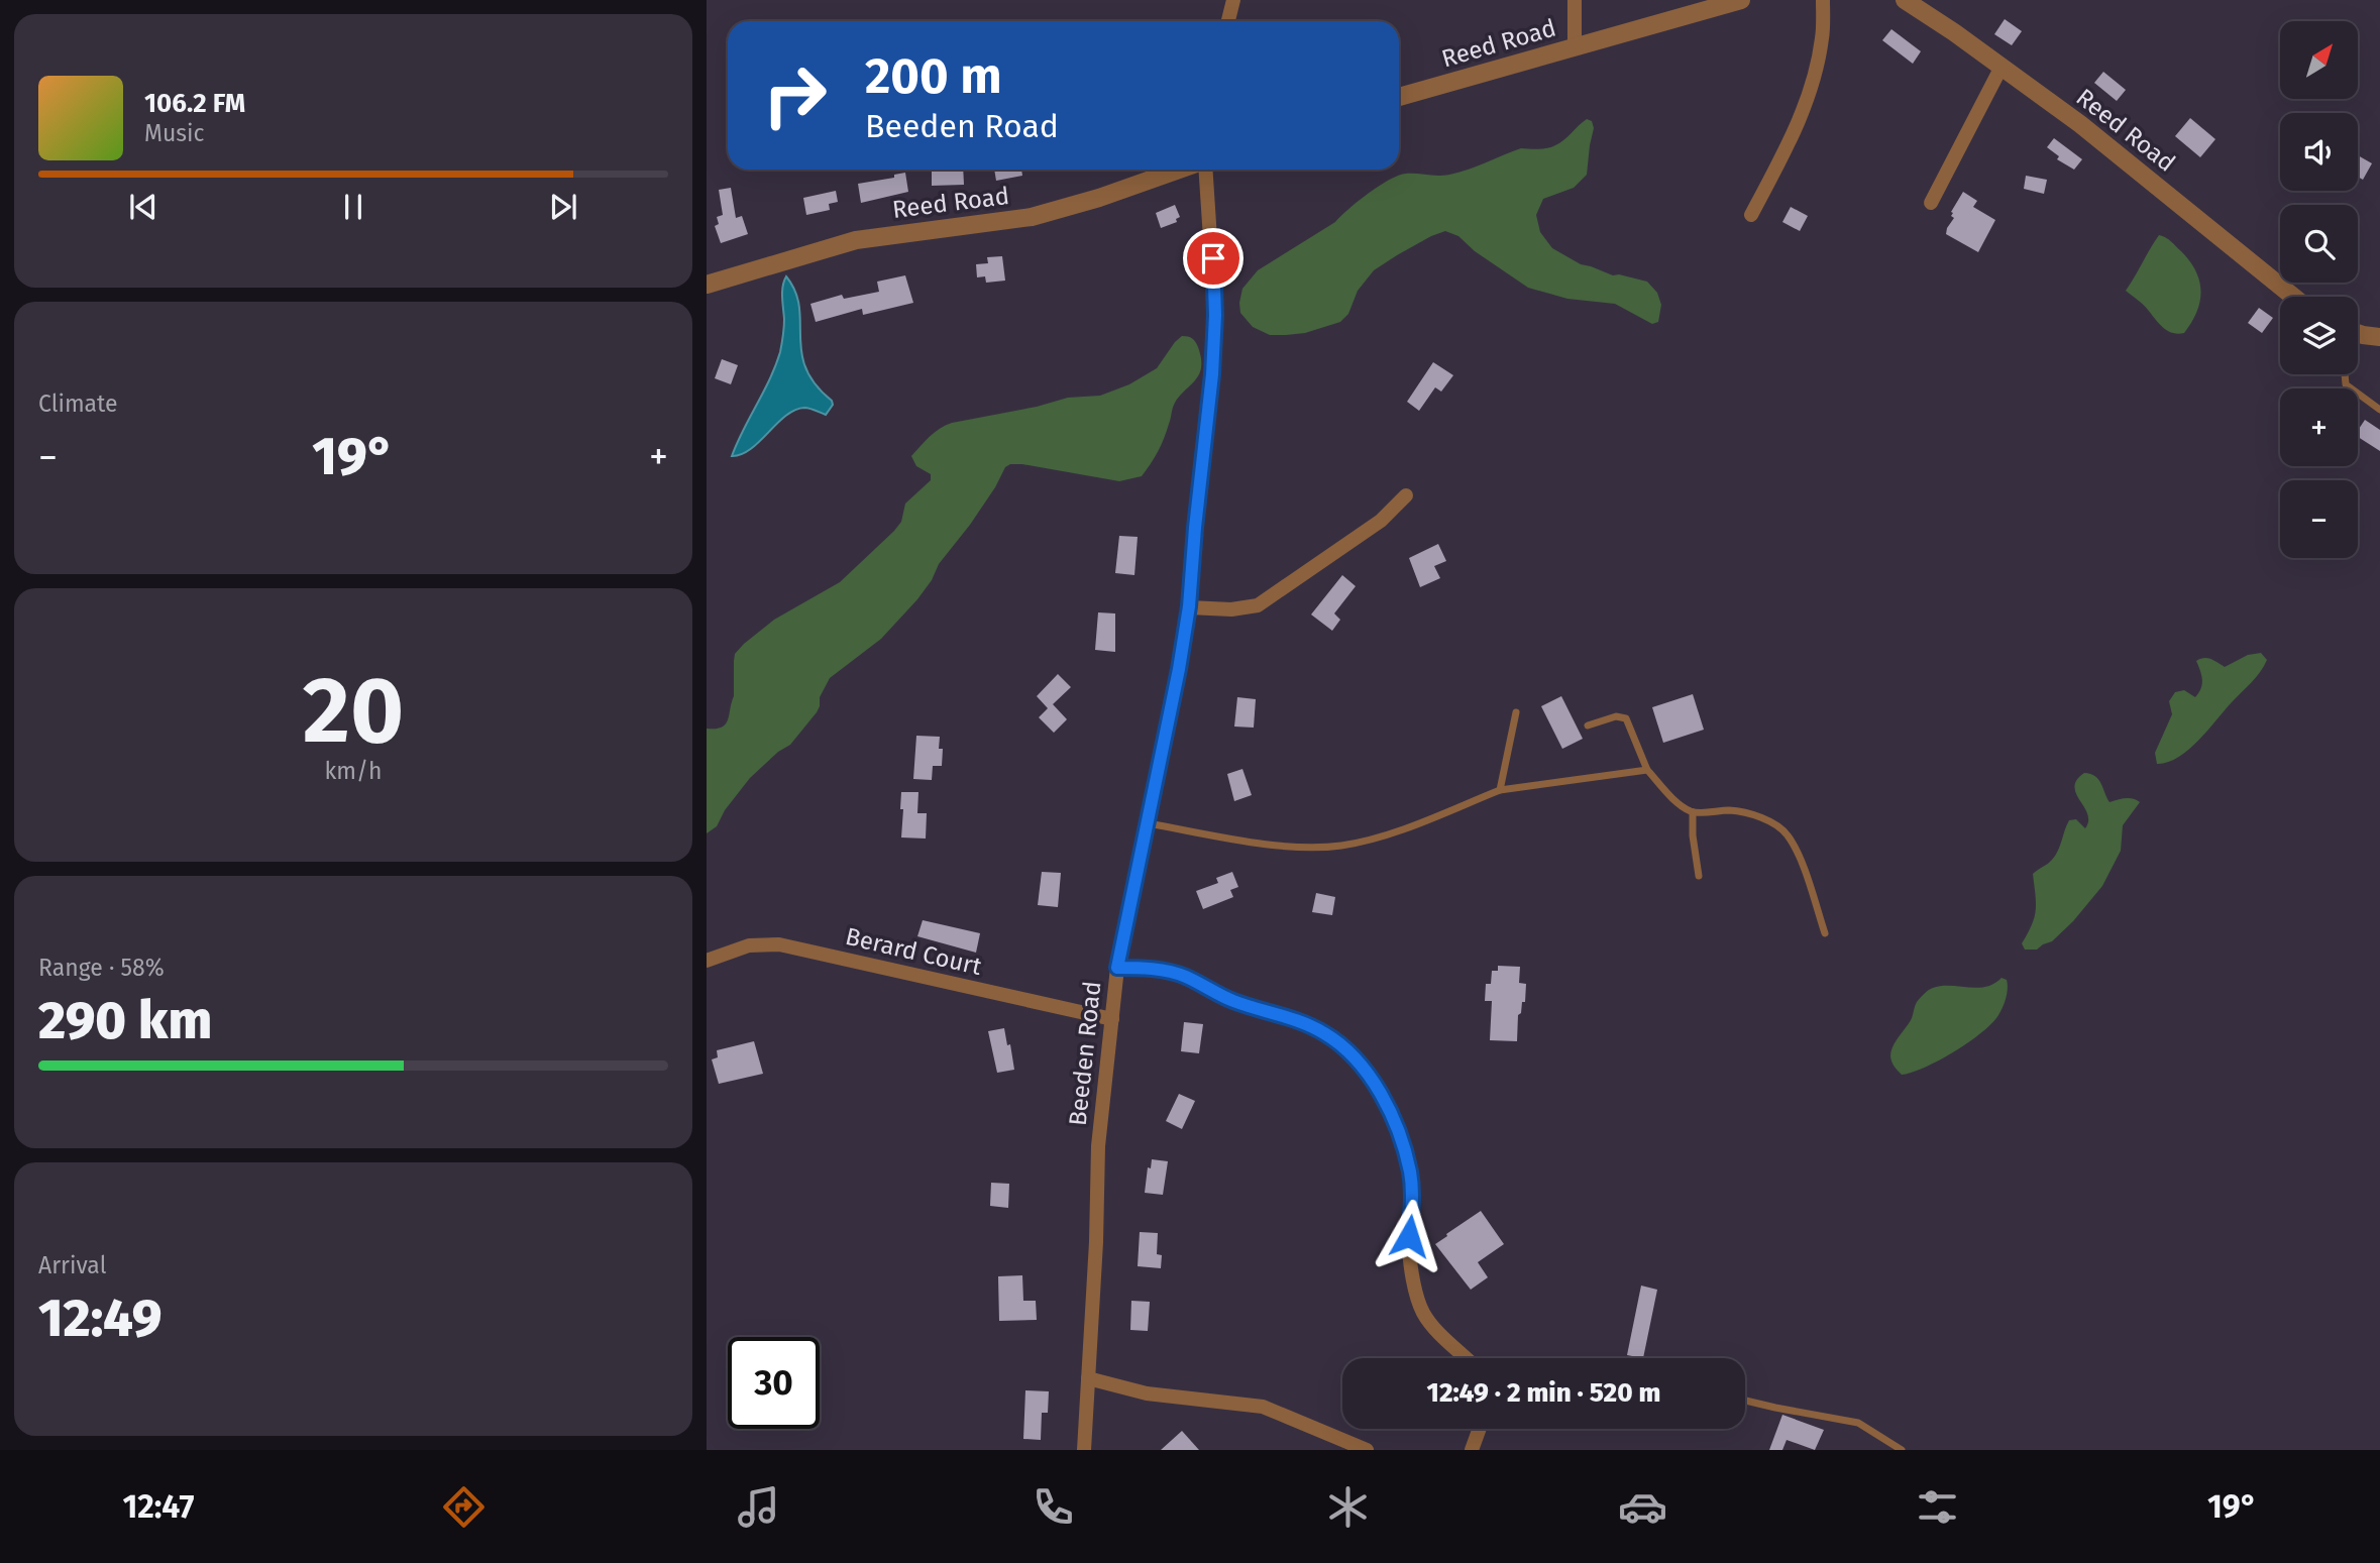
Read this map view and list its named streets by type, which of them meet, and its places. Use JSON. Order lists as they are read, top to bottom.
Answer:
{
  "streets": {
    "street": ["Reed Road", "Berard Court", "Beeden Road"]
  },
  "crossings": [
    ["Berard Court", "Beeden Road"]
  ],
  "north": "top right",
  "page": {
    "map_buttons": ["+", "−"],
    "turn": ["200 m", "Beeden Road"],
    "song": ["106.2 FM", "Music"],
    "tile": [
      "Climate",
      ["20", "km/h"],
      ["Range · 58%", "290 km"],
      ["Arrival", "12:49"]
    ],
    "heat": ["−", "19°", "+"],
    "limit": "30",
    "trip": "12:49 · 2 min · 520 m",
    "tabs": ["12:47", "19°"]
  }
}
